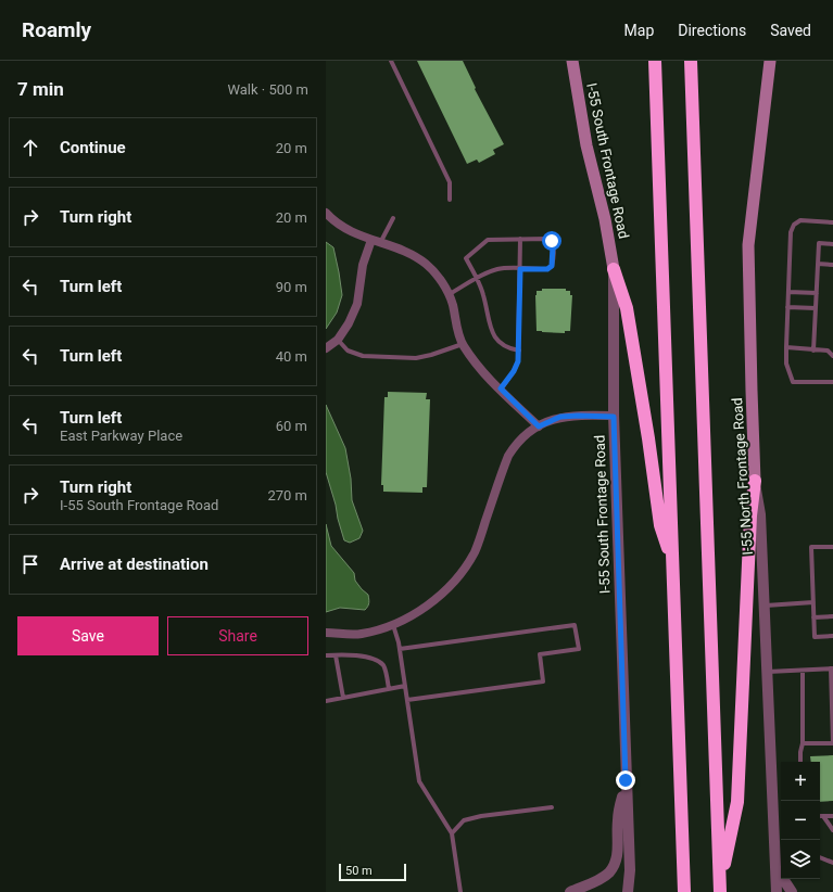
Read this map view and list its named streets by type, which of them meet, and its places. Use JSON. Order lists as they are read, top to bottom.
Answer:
{
  "streets": {
    "main road": ["I-55 South Frontage Road", "I-55 North Frontage Road"]
  },
  "scale_bar": "50 m",
  "page": {
    "header": "Roamly",
    "nav": ["Map", "Directions", "Saved"],
    "heading": ["7 min", "Walk · 500 m"],
    "list": [
      ["Continue", "20 m"],
      ["Turn right", "20 m"],
      ["Turn left", "90 m"],
      ["Turn left", "40 m"],
      ["Turn left", "East Parkway Place", "60 m"],
      ["Turn right", "I-55 South Frontage Road", "270 m"],
      "Arrive at destination"
    ],
    "buttons": ["Save", "Share"],
    "map_buttons": ["+", "−"],
    "scale": "50 m"
  }
}
